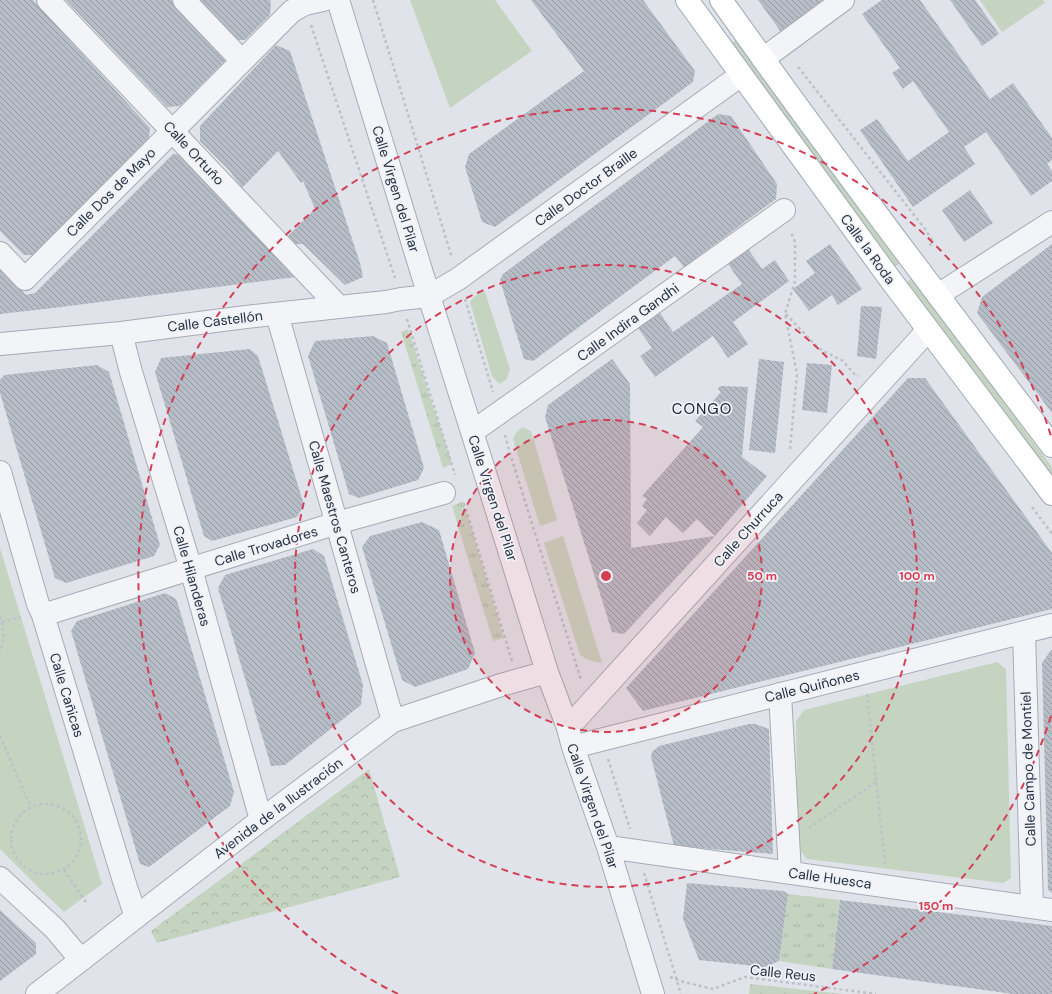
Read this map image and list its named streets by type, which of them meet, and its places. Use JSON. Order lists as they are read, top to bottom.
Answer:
{
  "streets": {
    "main road": ["Calle la Roda"],
    "street": [
      "Calle Ortuño",
      "Calle Doctor Braille",
      "Calle Virgen del Pilar",
      "Calle Dos de Mayo",
      "Calle Castellón",
      "Calle Indira Gandhi",
      "Calle Maestros Canteros",
      "Calle Churruca",
      "Calle Trovadores",
      "Calle Hilanderas",
      "Calle Quiñones",
      "Calle Cañicas",
      "Calle Campo de Montiel",
      "Avenida de la Ilustración",
      "Calle Huesca"
    ],
    "path": ["Calle Reus"]
  },
  "crossings": [
    ["Calle Ortuño", "Calle Dos de Mayo"],
    ["Calle Ortuño", "Calle Castellón"],
    ["Calle Doctor Braille", "Calle Virgen del Pilar"],
    ["Calle Doctor Braille", "Calle la Roda"],
    ["Calle Doctor Braille", "Calle Castellón"],
    ["Calle Virgen del Pilar", "Calle Castellón"],
    ["Calle Virgen del Pilar", "Calle Indira Gandhi"],
    ["Calle Virgen del Pilar", "Calle Churruca"],
    ["Calle Virgen del Pilar", "Calle Quiñones"],
    ["Calle Virgen del Pilar", "Avenida de la Ilustración"],
    ["Calle Virgen del Pilar", "Calle Huesca"],
    ["Calle Virgen del Pilar", "Calle Reus"],
    ["Calle la Roda", "Calle Churruca"],
    ["Calle Castellón", "Calle Maestros Canteros"],
    ["Calle Castellón", "Calle Hilanderas"],
    ["Calle Maestros Canteros", "Calle Trovadores"],
    ["Calle Maestros Canteros", "Avenida de la Ilustración"],
    ["Calle Churruca", "Calle Quiñones"],
    ["Calle Trovadores", "Calle Hilanderas"],
    ["Calle Trovadores", "Calle Cañicas"],
    ["Calle Hilanderas", "Avenida de la Ilustración"],
    ["Calle Quiñones", "Calle Campo de Montiel"],
    ["Calle Cañicas", "Avenida de la Ilustración"],
    ["Calle Campo de Montiel", "Calle Huesca"]
  ],
  "districts": ["CONGO"],
  "rings": ["50 m", "100 m", "150 m"]
}
